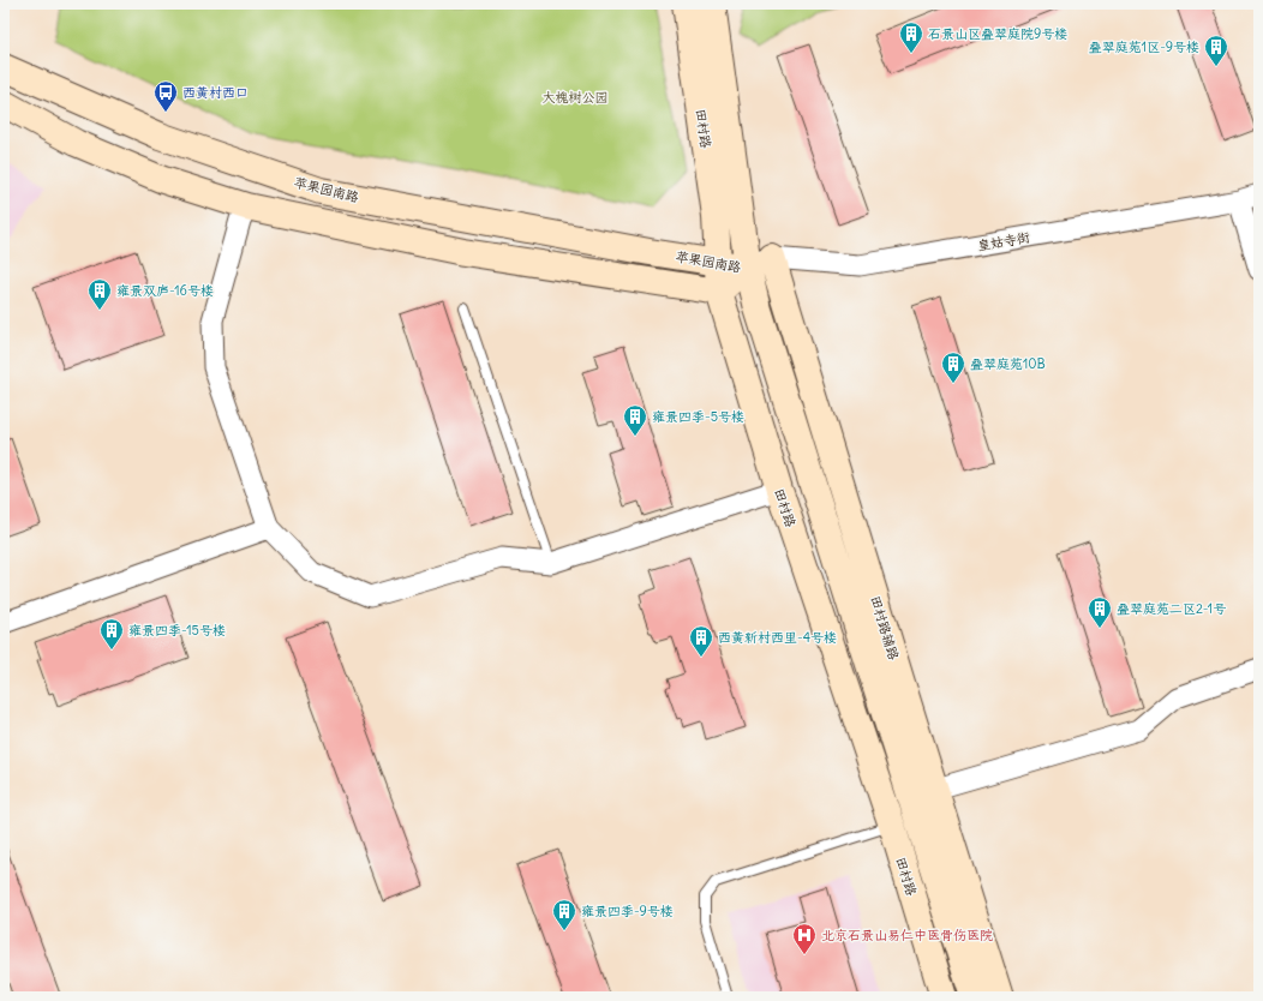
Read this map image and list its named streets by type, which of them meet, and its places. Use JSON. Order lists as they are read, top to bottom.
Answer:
{
  "streets": {
    "main road": ["田村路", "苹果园南路", "田村路辅路"],
    "street": ["皇姑寺街"]
  },
  "crossings": [
    ["田村路", "苹果园南路"],
    ["苹果园南路", "皇姑寺街"],
    ["皇姑寺街", "田村路辅路"]
  ],
  "parks": ["大槐树公园"],
  "places": {
    "building": [
      "石景山区叠翠庭院9号楼",
      "叠翠庭苑1区-9号楼",
      "雍景双庐-16号楼",
      "叠翠庭苑10B",
      "雍景四季-5号楼",
      "叠翠庭苑二区2-1号",
      "雍景四季-15号楼",
      "西黄新村西里-4号楼",
      "雍景四季-9号楼"
    ],
    "bus stop": ["西黄村西口"],
    "hospital": ["北京石景山易仁中医骨伤医院"]
  }
}
